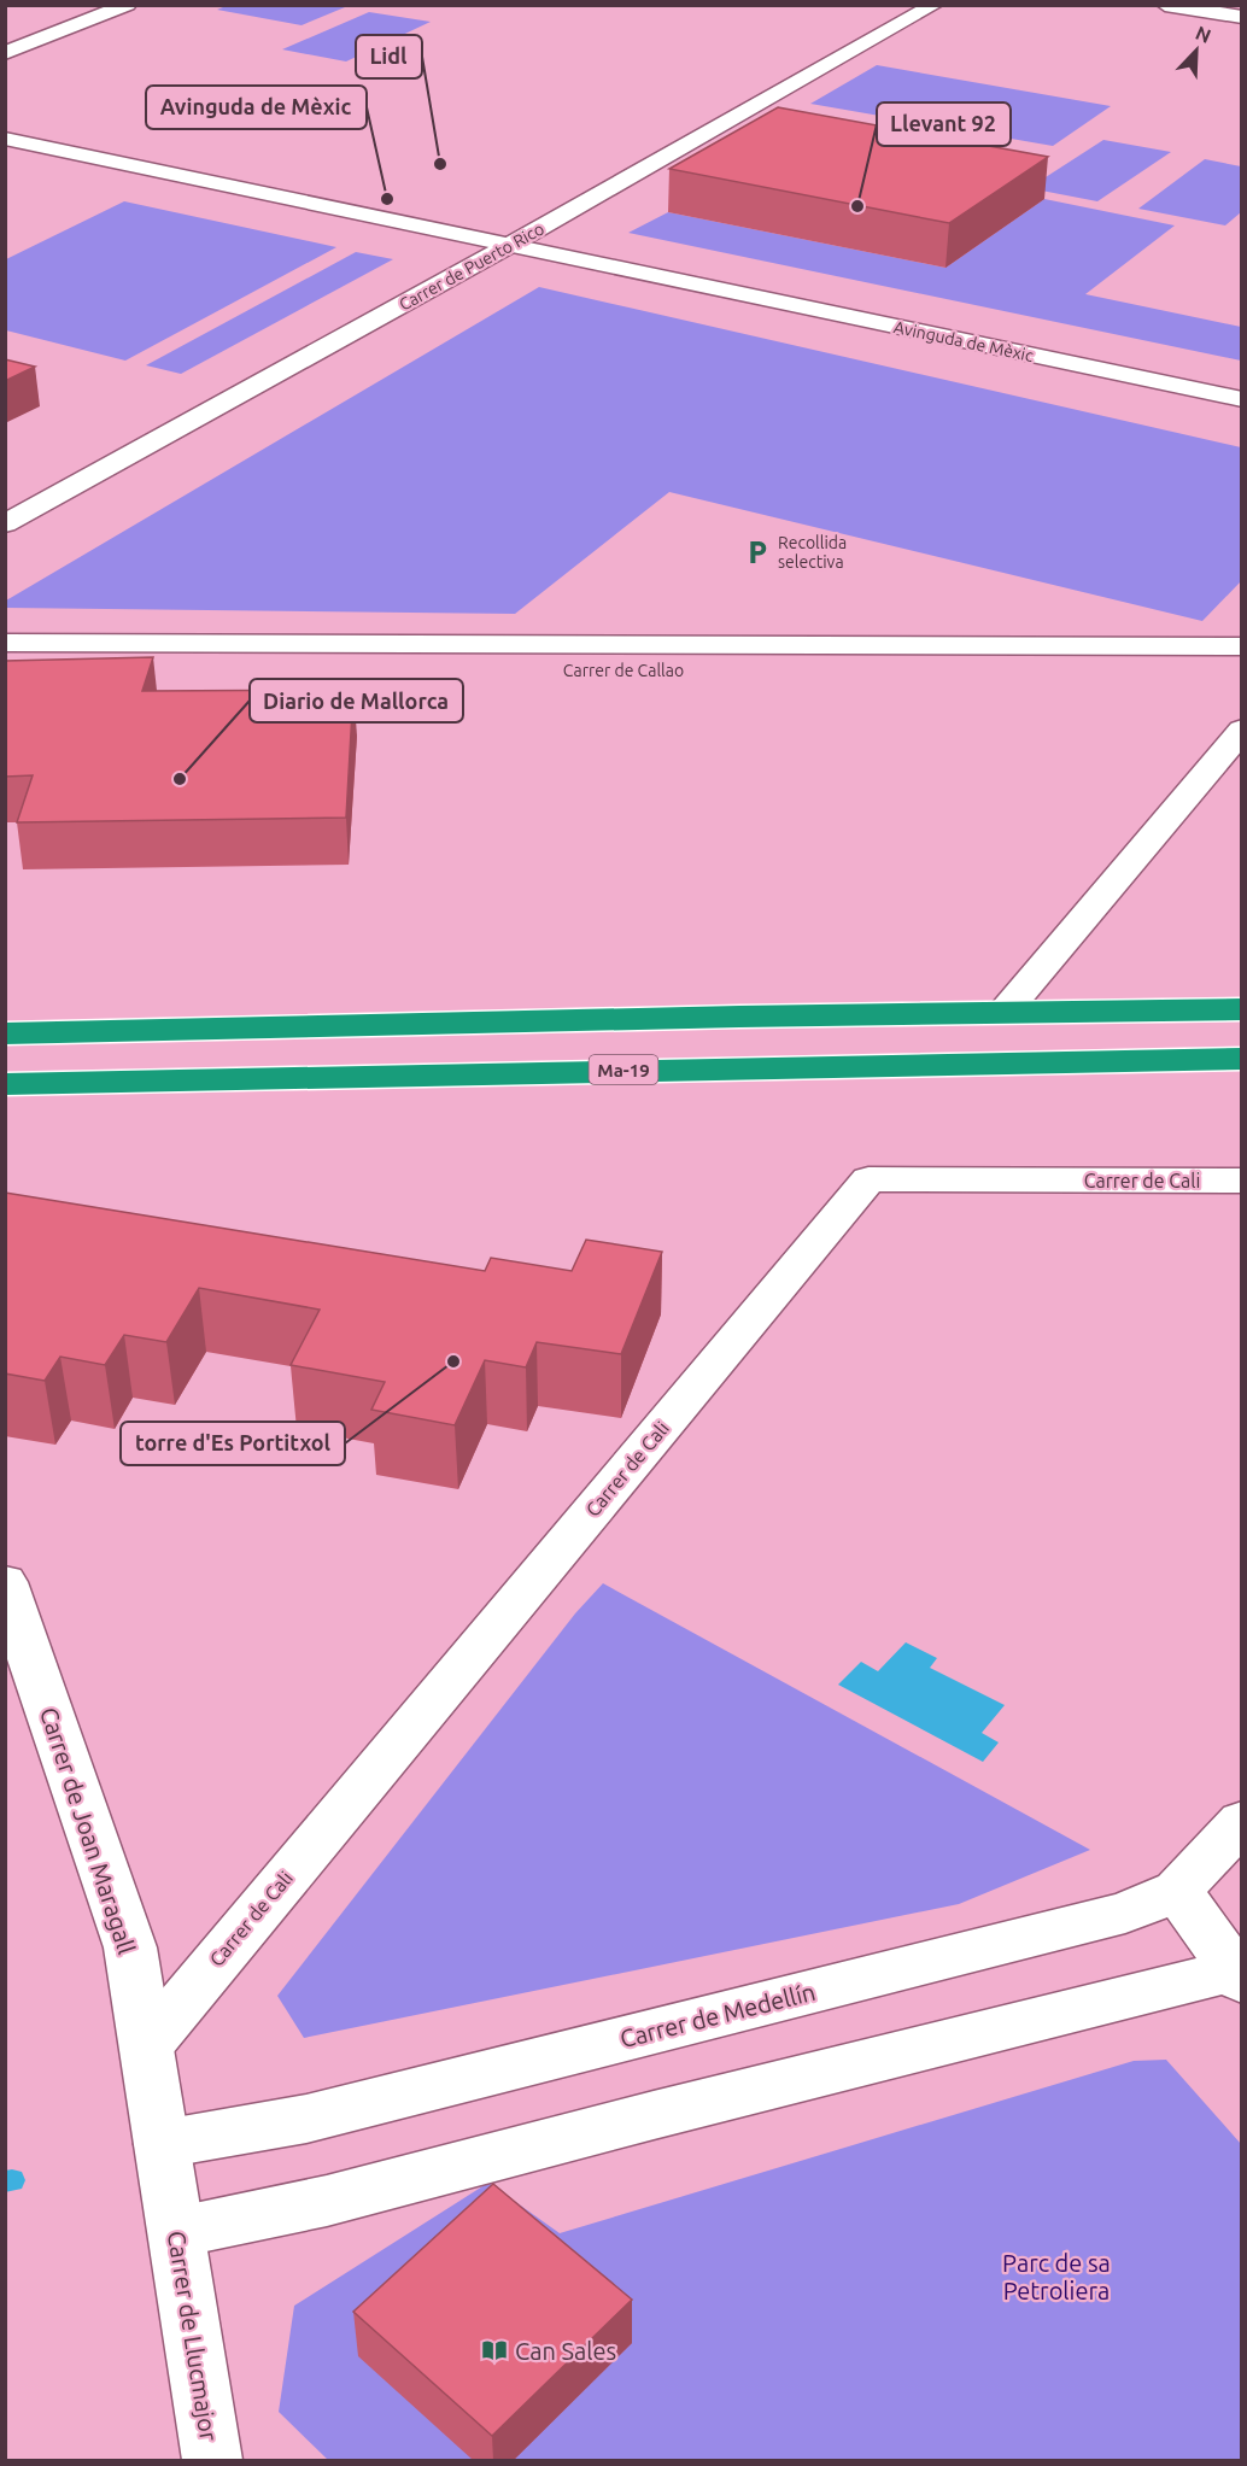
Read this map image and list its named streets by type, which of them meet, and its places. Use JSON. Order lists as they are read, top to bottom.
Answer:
{
  "streets": {
    "highway": ["Ma-19"],
    "street": [
      "Carrer de Puerto Rico",
      "Avinguda de Mèxic",
      "Carrer de Callao",
      "Carrer de Cali",
      "Carrer de Joan Maragall",
      "Carrer de Medellín",
      "Carrer de Llucmajor"
    ]
  },
  "crossings": [
    ["Carrer de Puerto Rico", "Avinguda de Mèxic"],
    ["Carrer de Cali", "Carrer de Joan Maragall"],
    ["Carrer de Joan Maragall", "Carrer de Medellín"],
    ["Carrer de Joan Maragall", "Carrer de Llucmajor"]
  ],
  "parks": ["Parc de sa Petroliera"],
  "places": {
    "other": [
      "Lidl",
      "Avinguda de Mèxic",
      "Llevant 92",
      "Diario de Mallorca",
      "torre d'Es Portitxol"
    ],
    "parking": ["Recollida selectiva"],
    "library": ["Can Sales"]
  },
  "north": "top right"
}
